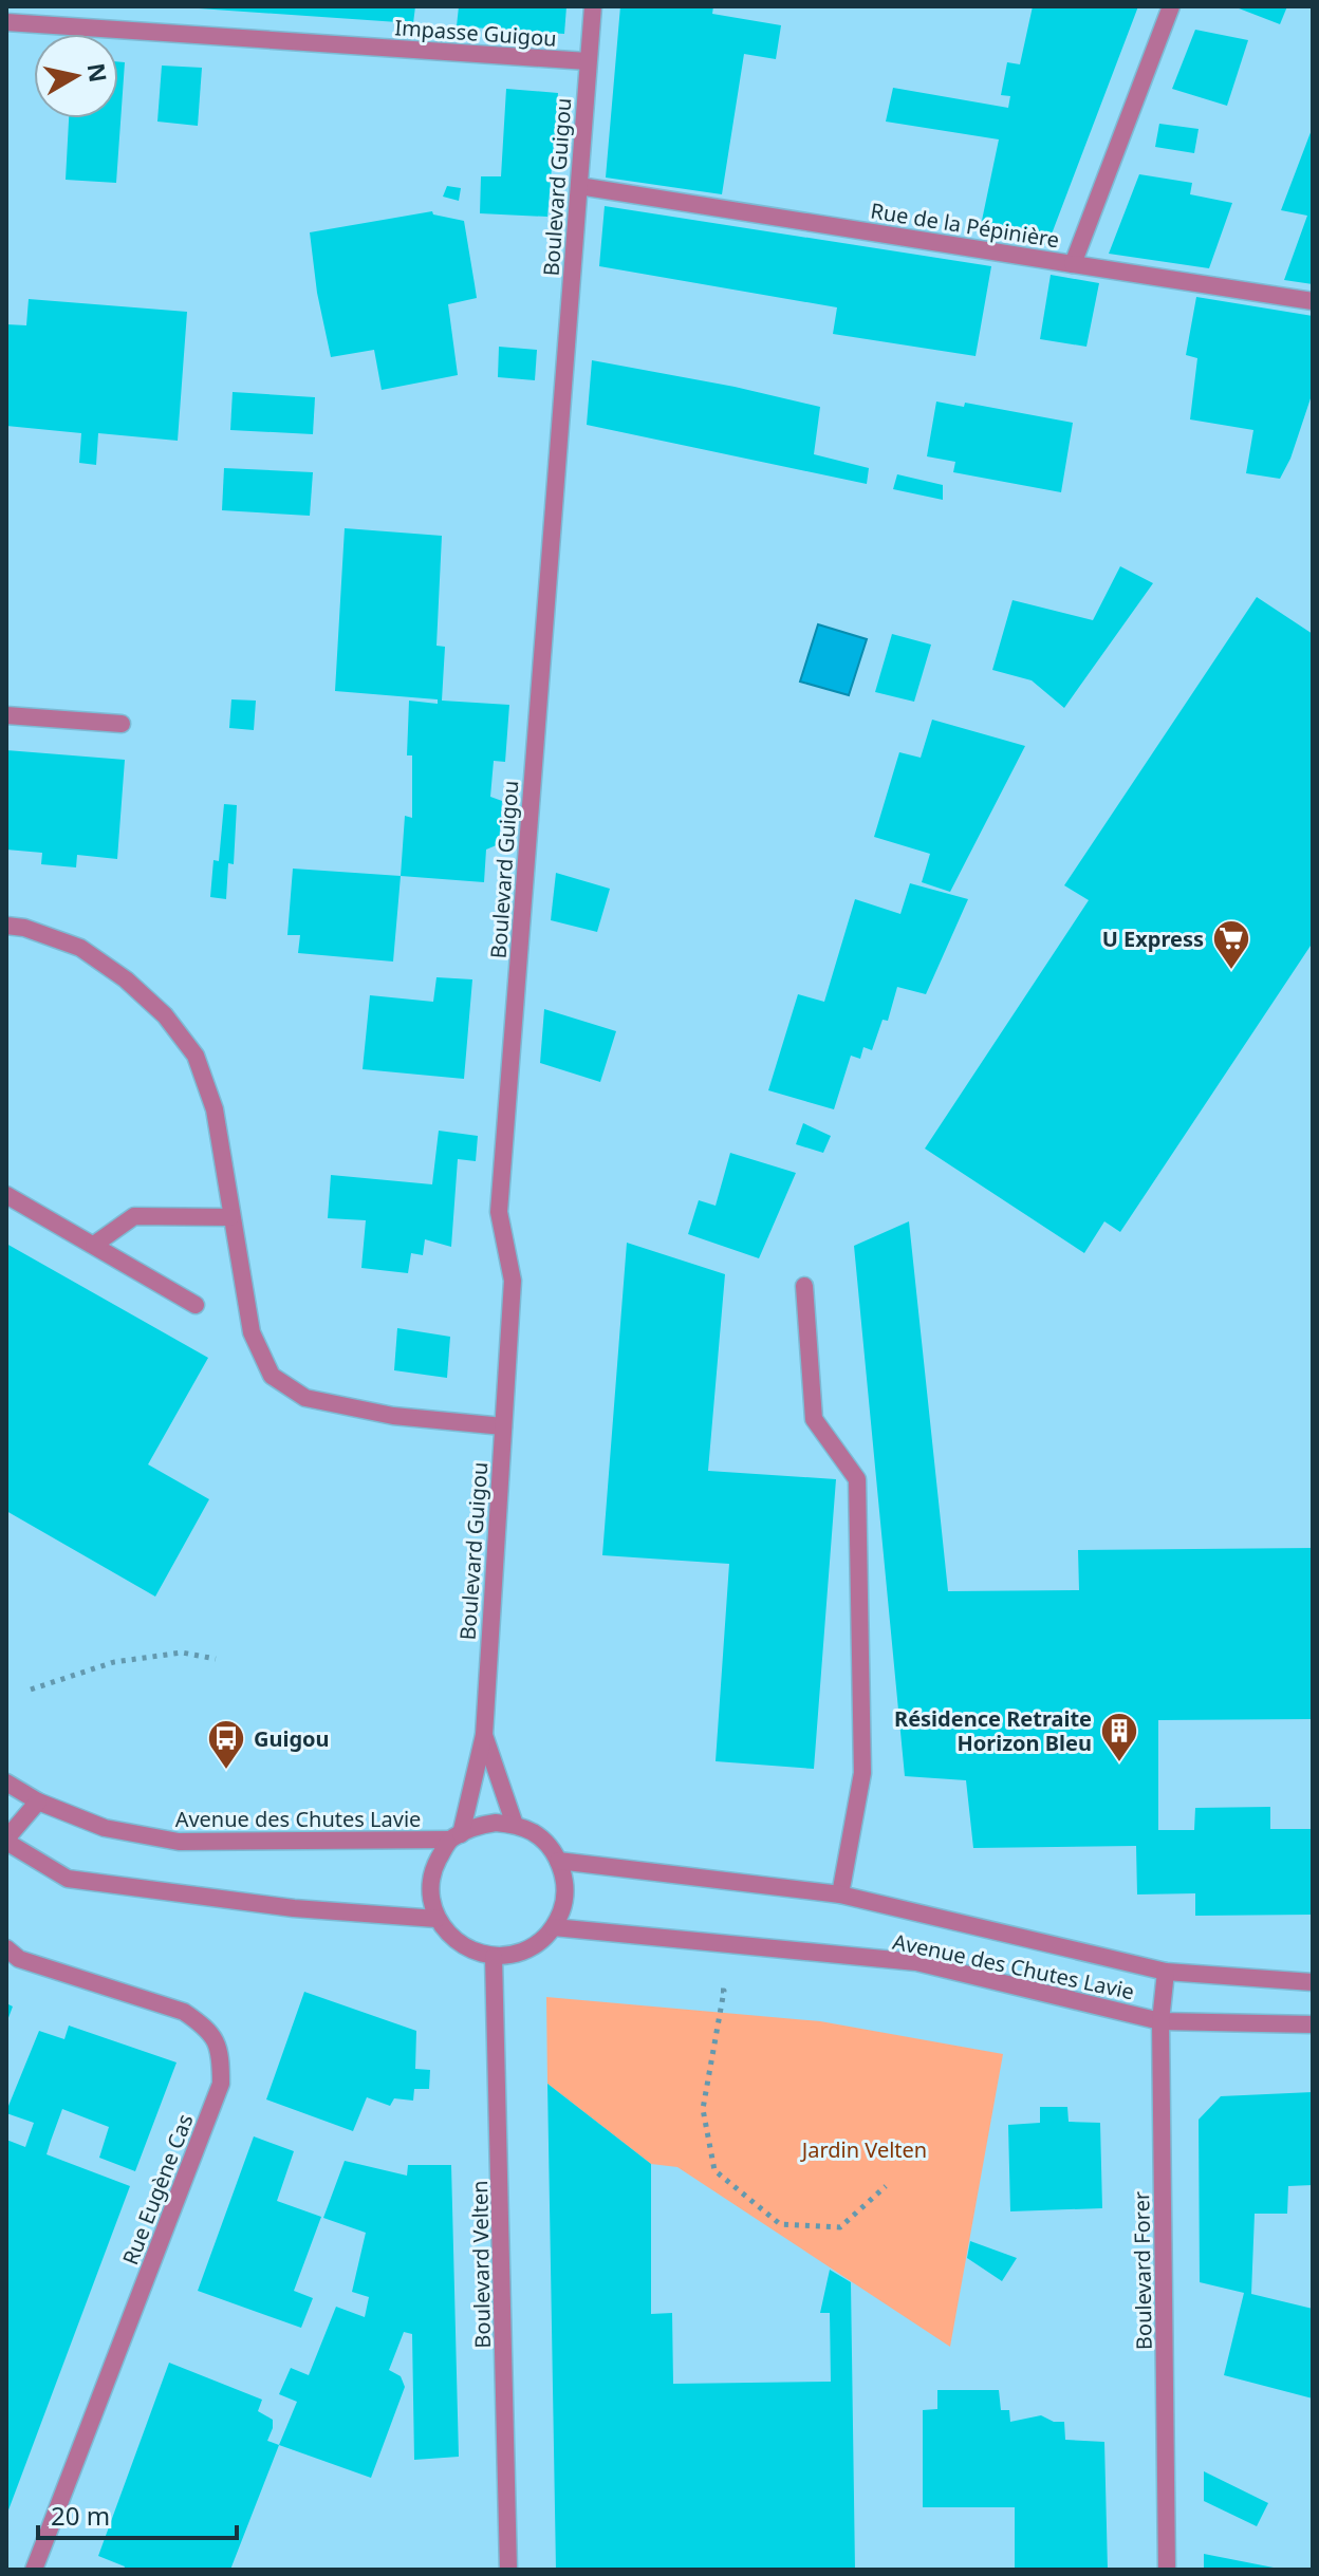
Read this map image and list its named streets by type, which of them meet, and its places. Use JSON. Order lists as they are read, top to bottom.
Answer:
{
  "streets": {
    "street": [
      "Impasse Guigou",
      "Boulevard Guigou",
      "Rue de la Pépinière",
      "Avenue des Chutes Lavie",
      "Rue Eugène Cas",
      "Boulevard Velten",
      "Boulevard Forer"
    ]
  },
  "crossings": [
    ["Impasse Guigou", "Boulevard Guigou"],
    ["Boulevard Guigou", "Rue de la Pépinière"],
    ["Boulevard Guigou", "Avenue des Chutes Lavie"],
    ["Boulevard Guigou", "Boulevard Velten"],
    ["Avenue des Chutes Lavie", "Boulevard Velten"],
    ["Avenue des Chutes Lavie", "Boulevard Forer"]
  ],
  "parks": ["Jardin Velten"],
  "places": {
    "supermarket": ["U Express"],
    "building": ["Résidence Retraite Horizon Bleu"],
    "bus stop": ["Guigou"]
  },
  "scale_bar": "20 m",
  "north": "right"
}
